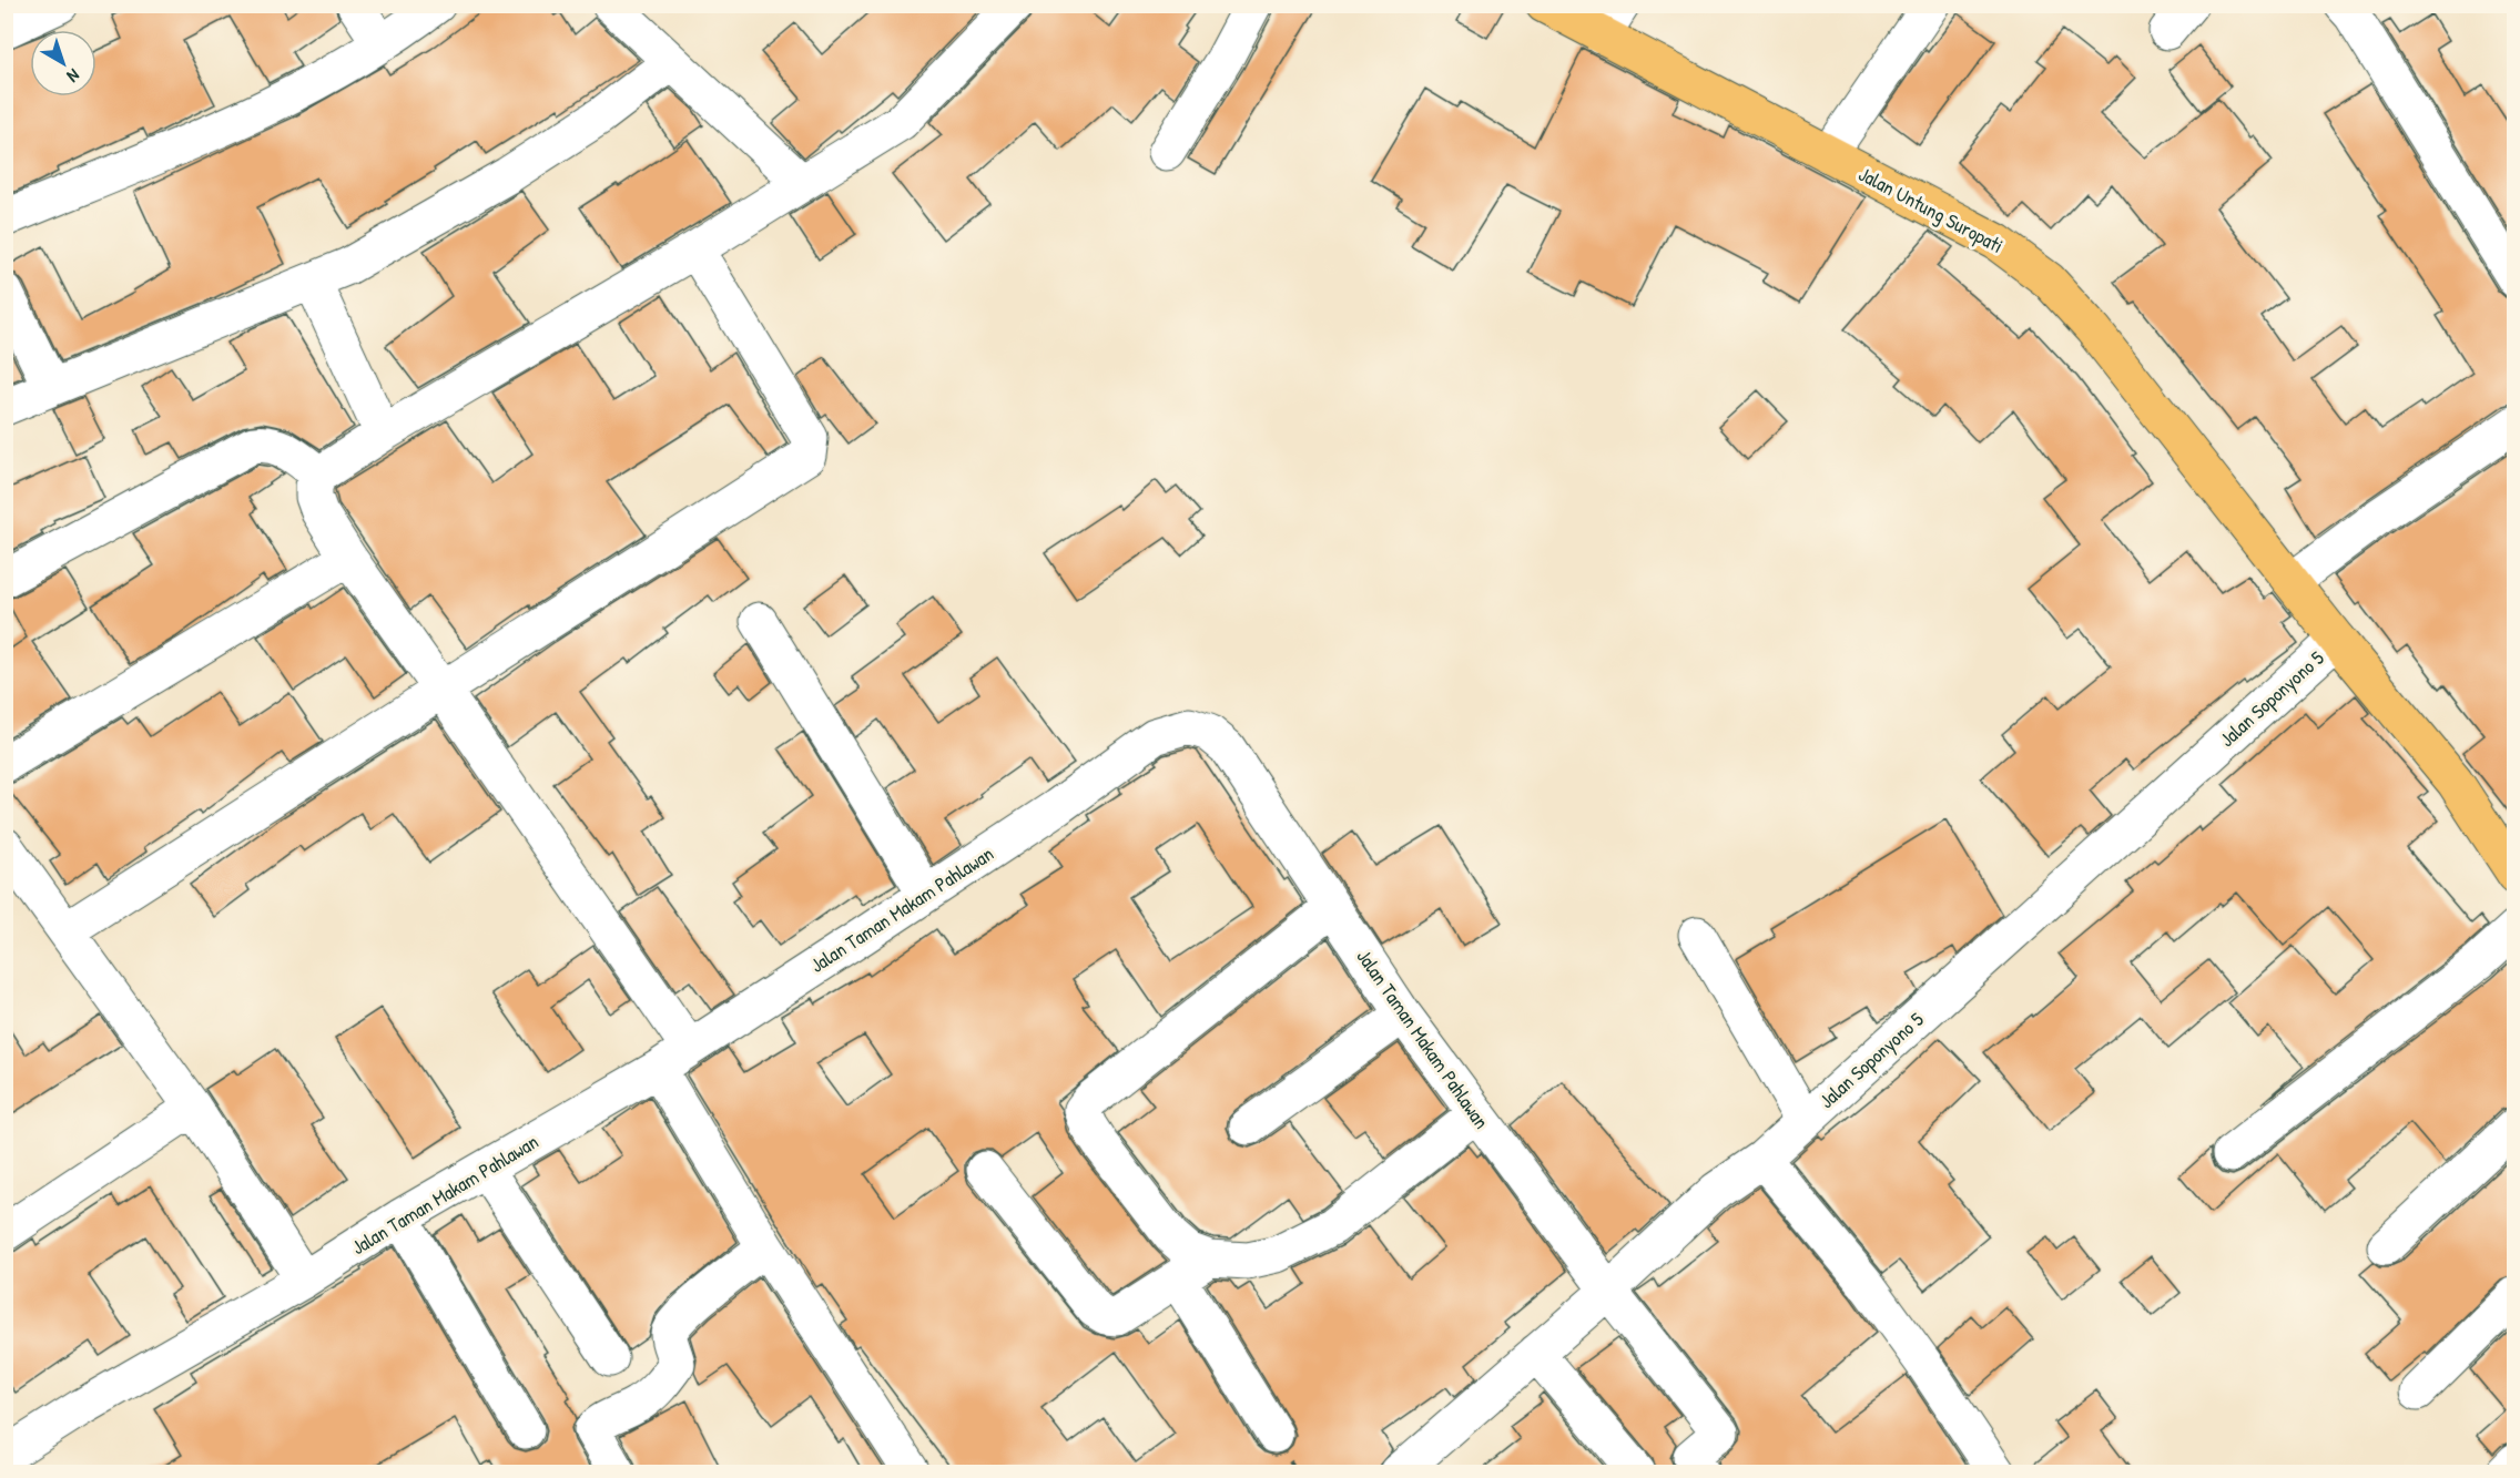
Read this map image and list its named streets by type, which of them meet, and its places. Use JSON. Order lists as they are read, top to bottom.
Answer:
{
  "streets": {
    "main road": ["Jalan Untung Suropati"],
    "street": ["Jalan Soponyono 5", "Jalan Taman Makam Pahlawan"]
  },
  "crossings": [
    ["Jalan Untung Suropati", "Jalan Soponyono 5"],
    ["Jalan Soponyono 5", "Jalan Taman Makam Pahlawan"]
  ],
  "north": "bottom right"
}
